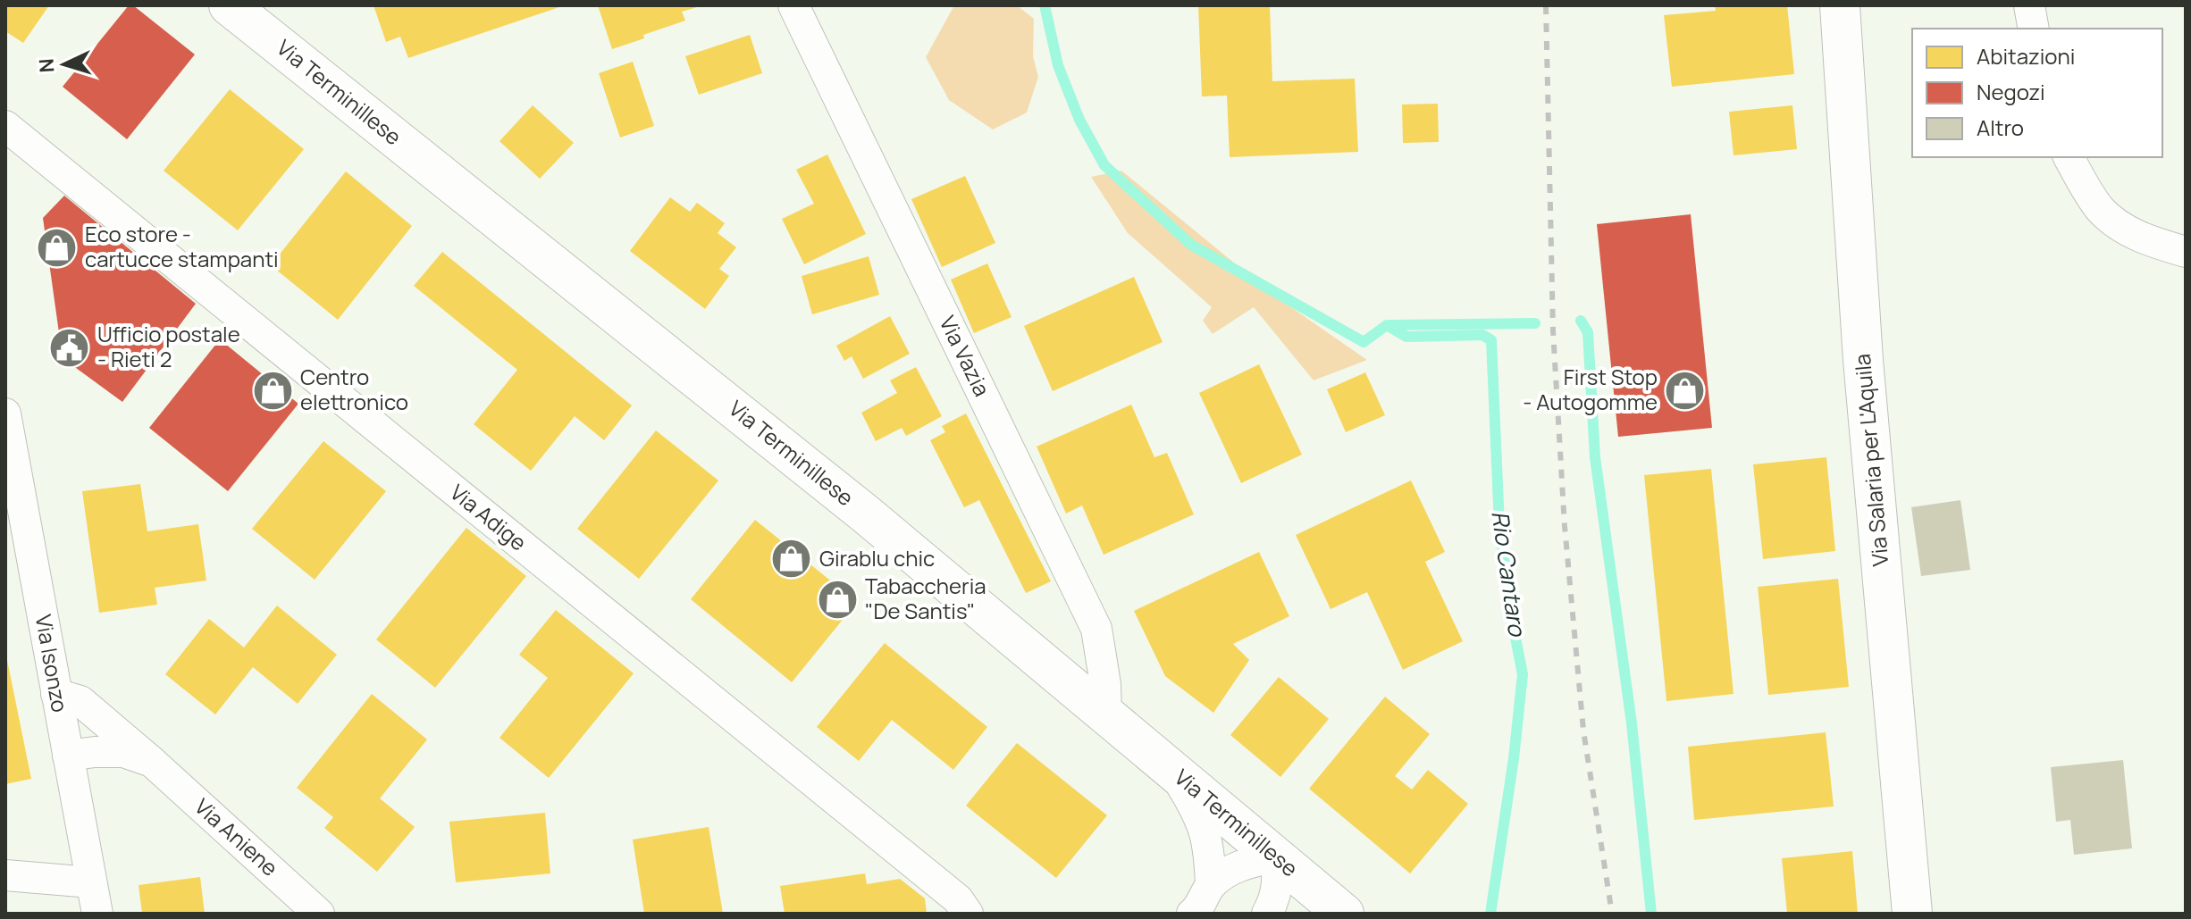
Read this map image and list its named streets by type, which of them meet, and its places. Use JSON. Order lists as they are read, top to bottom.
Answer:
{
  "streets": {
    "main road": ["Via Terminillese", "Via Salaria per L'Aquila"],
    "street": [
      "Via Vazia",
      "Via Adige",
      "Via Isonzo",
      "Via Aniene"
    ]
  },
  "crossings": [
    ["Via Terminillese", "Via Vazia"],
    ["Via Isonzo", "Via Aniene"]
  ],
  "water": ["Rio Cantaro"],
  "places": {
    "shop": [
      "Eco store - cartucce stampanti",
      "Centro elettronico",
      "First Stop - Autogomme",
      "Girablu chic",
      "Tabaccheria \"De Santis\""
    ],
    "public building": ["Ufficio postale - Rieti 2"]
  },
  "legend": ["Abitazioni", "Negozi", "Altro"],
  "north": "left"
}
